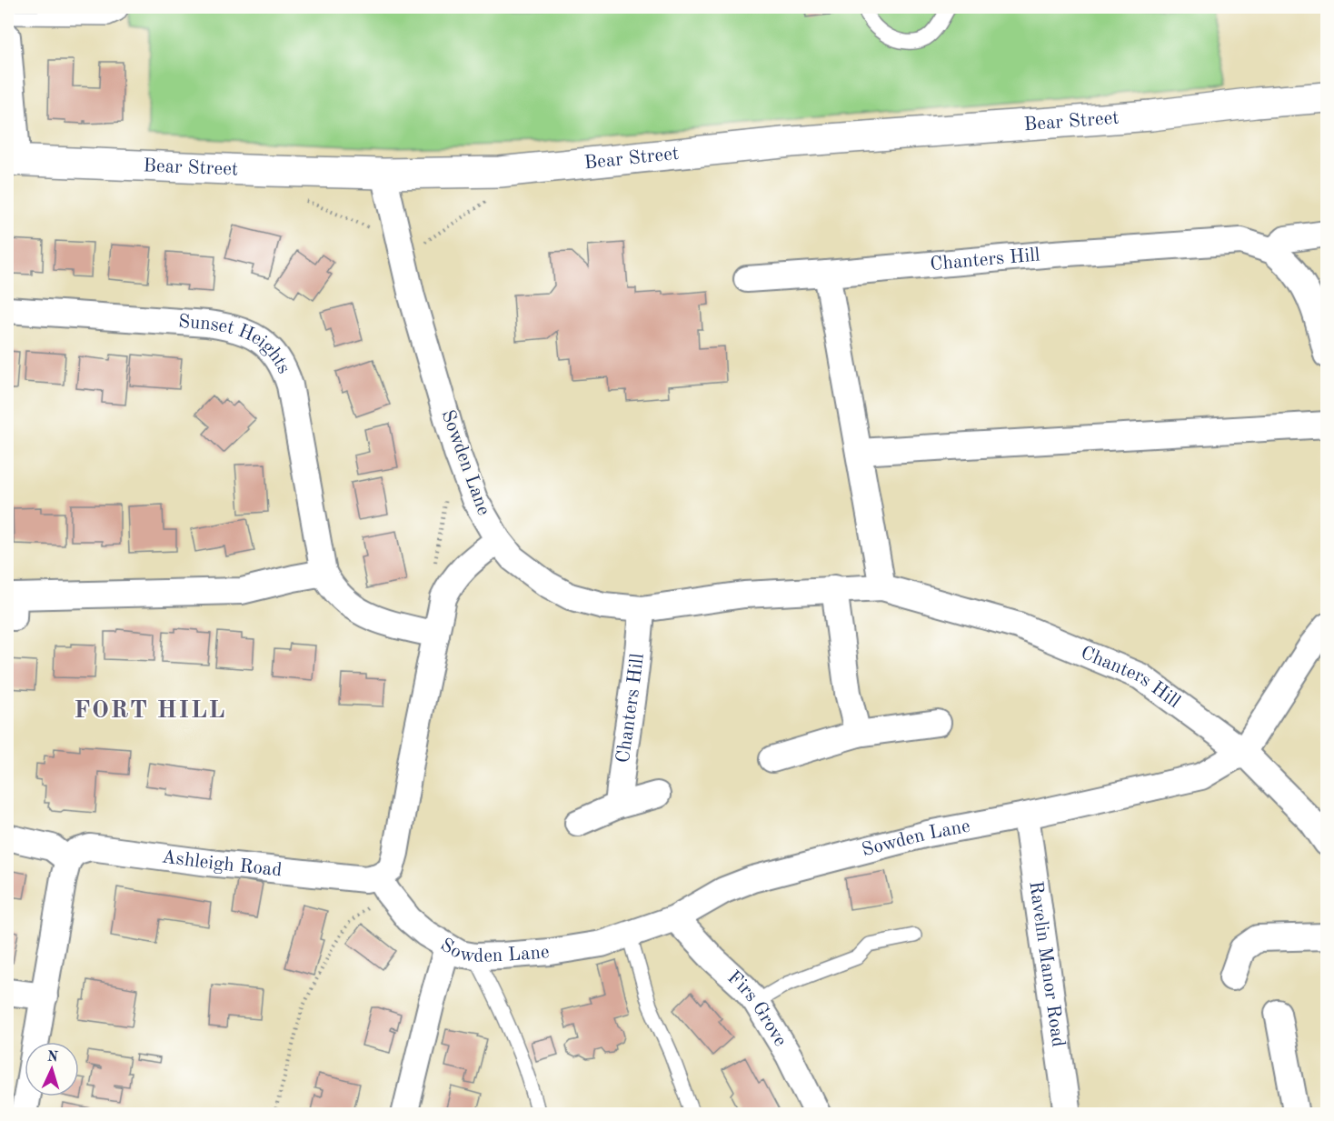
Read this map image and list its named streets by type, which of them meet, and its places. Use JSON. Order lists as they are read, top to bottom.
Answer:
{
  "streets": {
    "street": [
      "Bear Street",
      "Chanters Hill",
      "Sunset Heights",
      "Sowden Lane",
      "Ashleigh Road",
      "Ravelin Manor Road",
      "Firs Grove"
    ]
  },
  "crossings": [
    ["Bear Street", "Sowden Lane"],
    ["Chanters Hill", "Sowden Lane"],
    ["Sunset Heights", "Sowden Lane"],
    ["Sowden Lane", "Ashleigh Road"],
    ["Sowden Lane", "Ravelin Manor Road"],
    ["Sowden Lane", "Firs Grove"]
  ],
  "districts": ["FORT HILL"],
  "north": "top"
}
